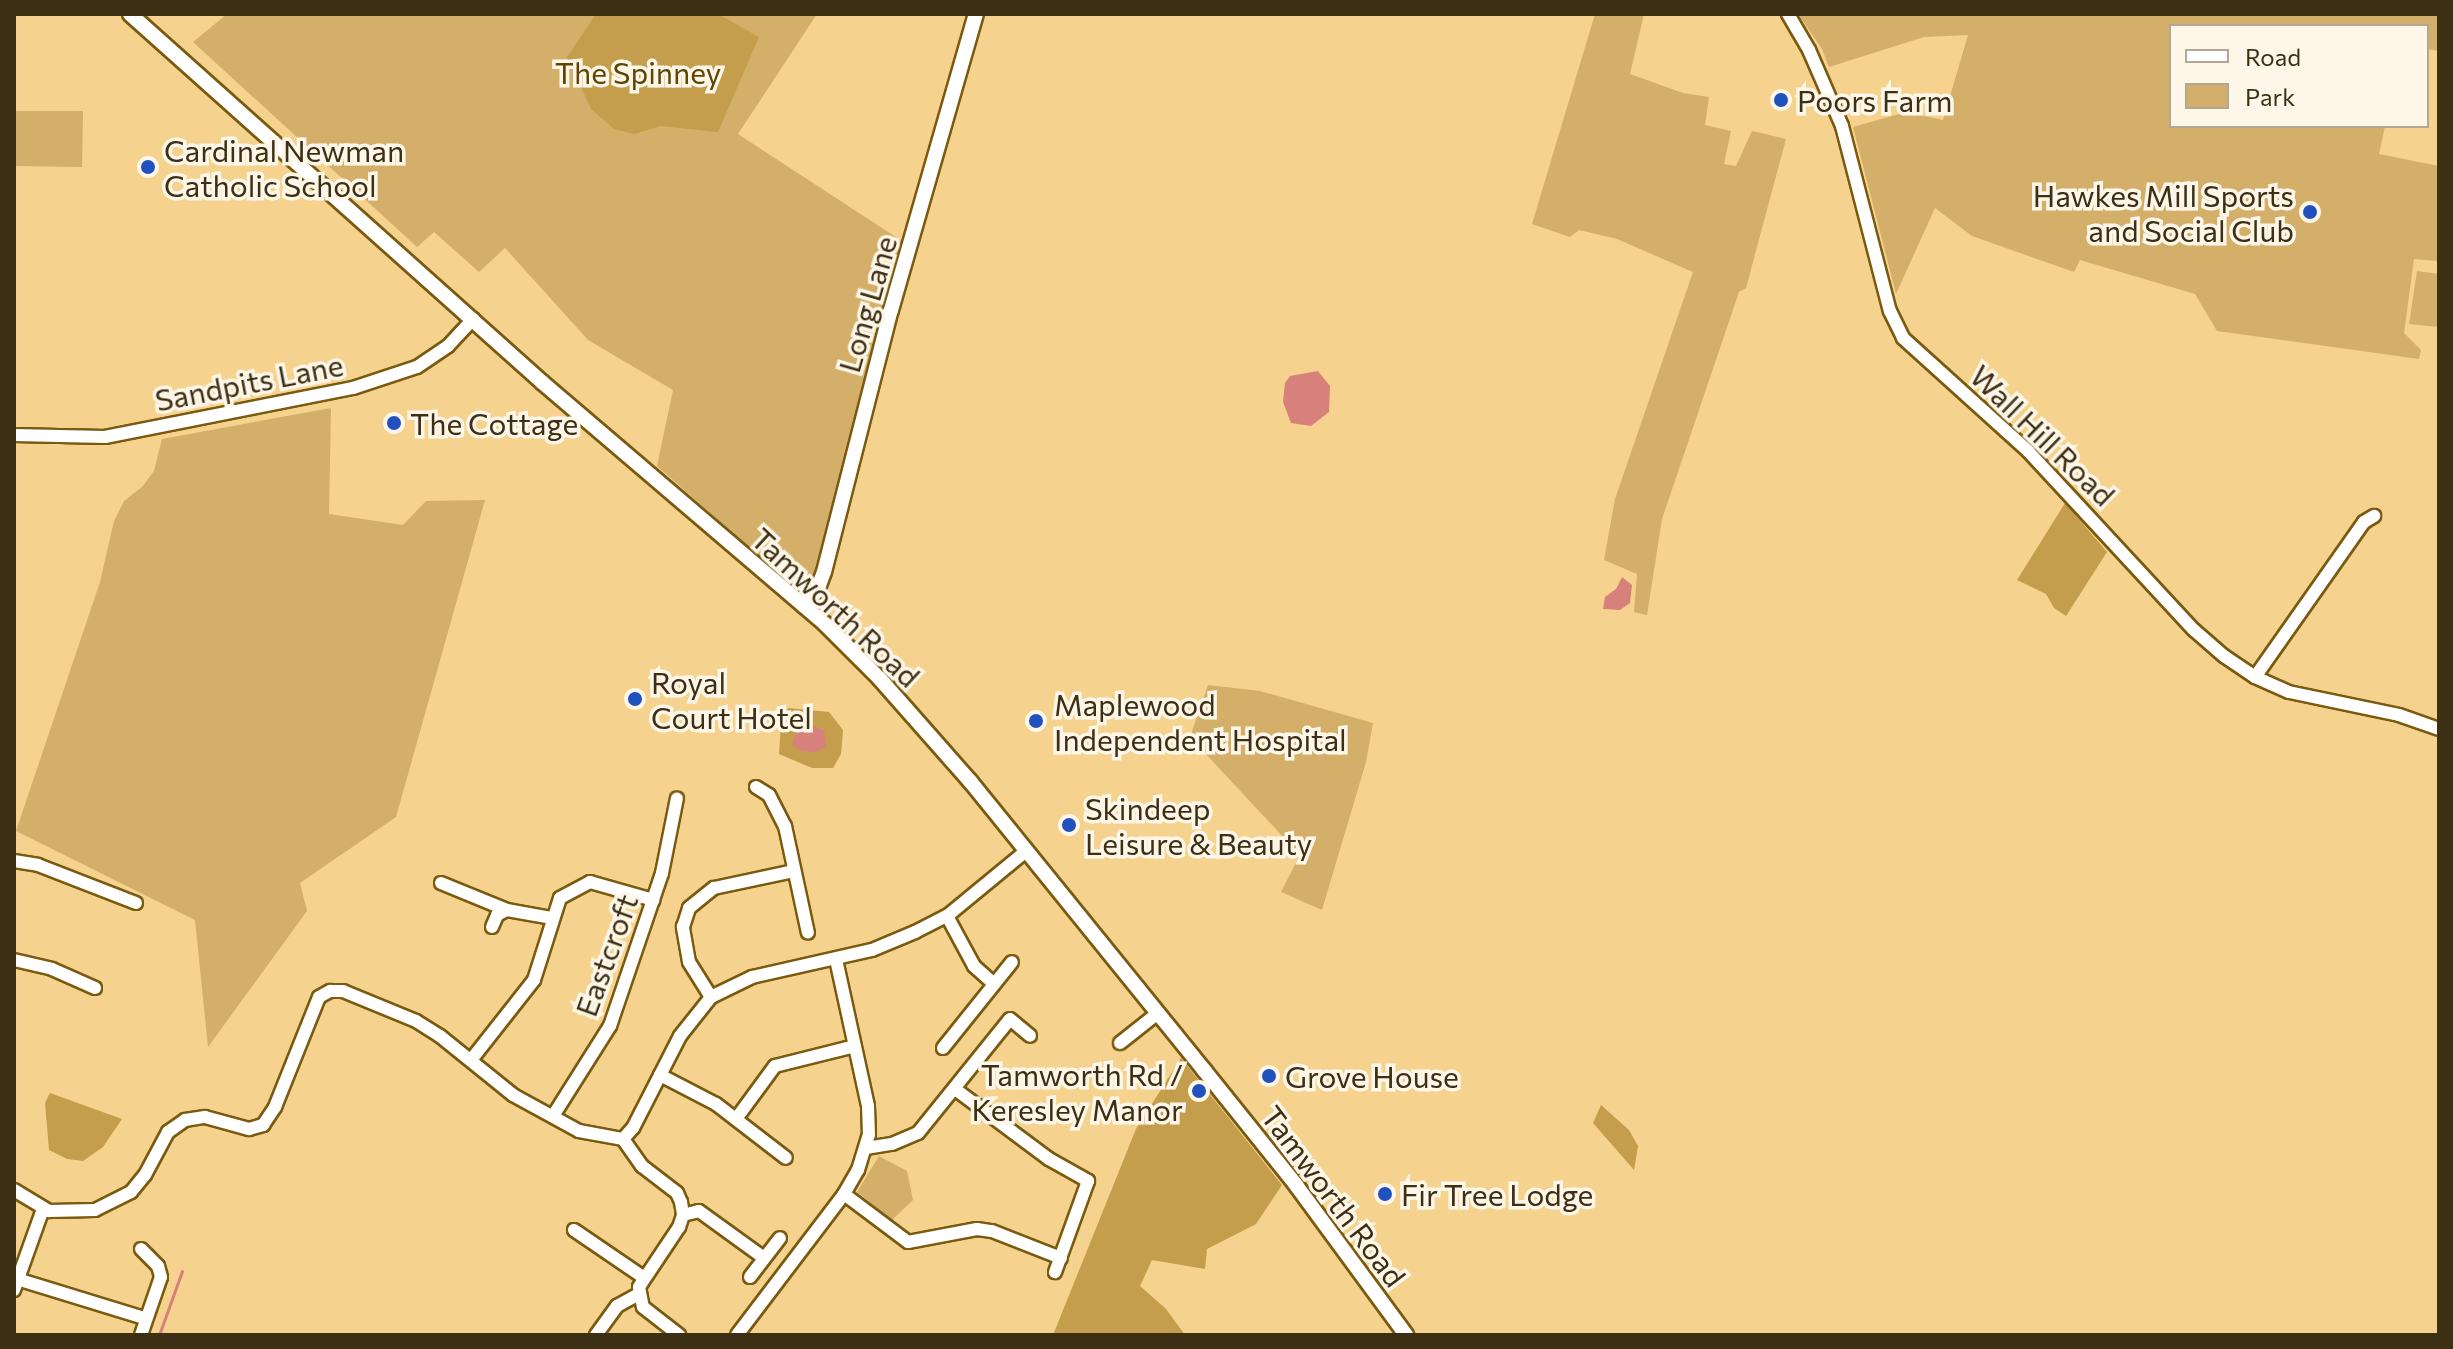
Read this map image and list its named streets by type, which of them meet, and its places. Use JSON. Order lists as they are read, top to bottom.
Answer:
{
  "streets": {
    "main road": ["Long Lane", "Tamworth Road"],
    "street": ["Sandpits Lane", "Wall Hill Road", "Eastcroft"]
  },
  "crossings": [
    ["Long Lane", "Tamworth Road"],
    ["Sandpits Lane", "Tamworth Road"]
  ],
  "parks": ["The Spinney"],
  "places": [
    "Poors Farm",
    "Cardinal Newman Catholic School",
    "Hawkes Mill Sports and Social Club",
    "The Cottage",
    "Royal Court Hotel",
    "Maplewood Independent Hospital",
    "Skindeep Leisure & Beauty",
    "Grove House",
    "Tamworth Rd / Keresley Manor",
    "Fir Tree Lodge"
  ],
  "legend": ["Road", "Park"]
}
